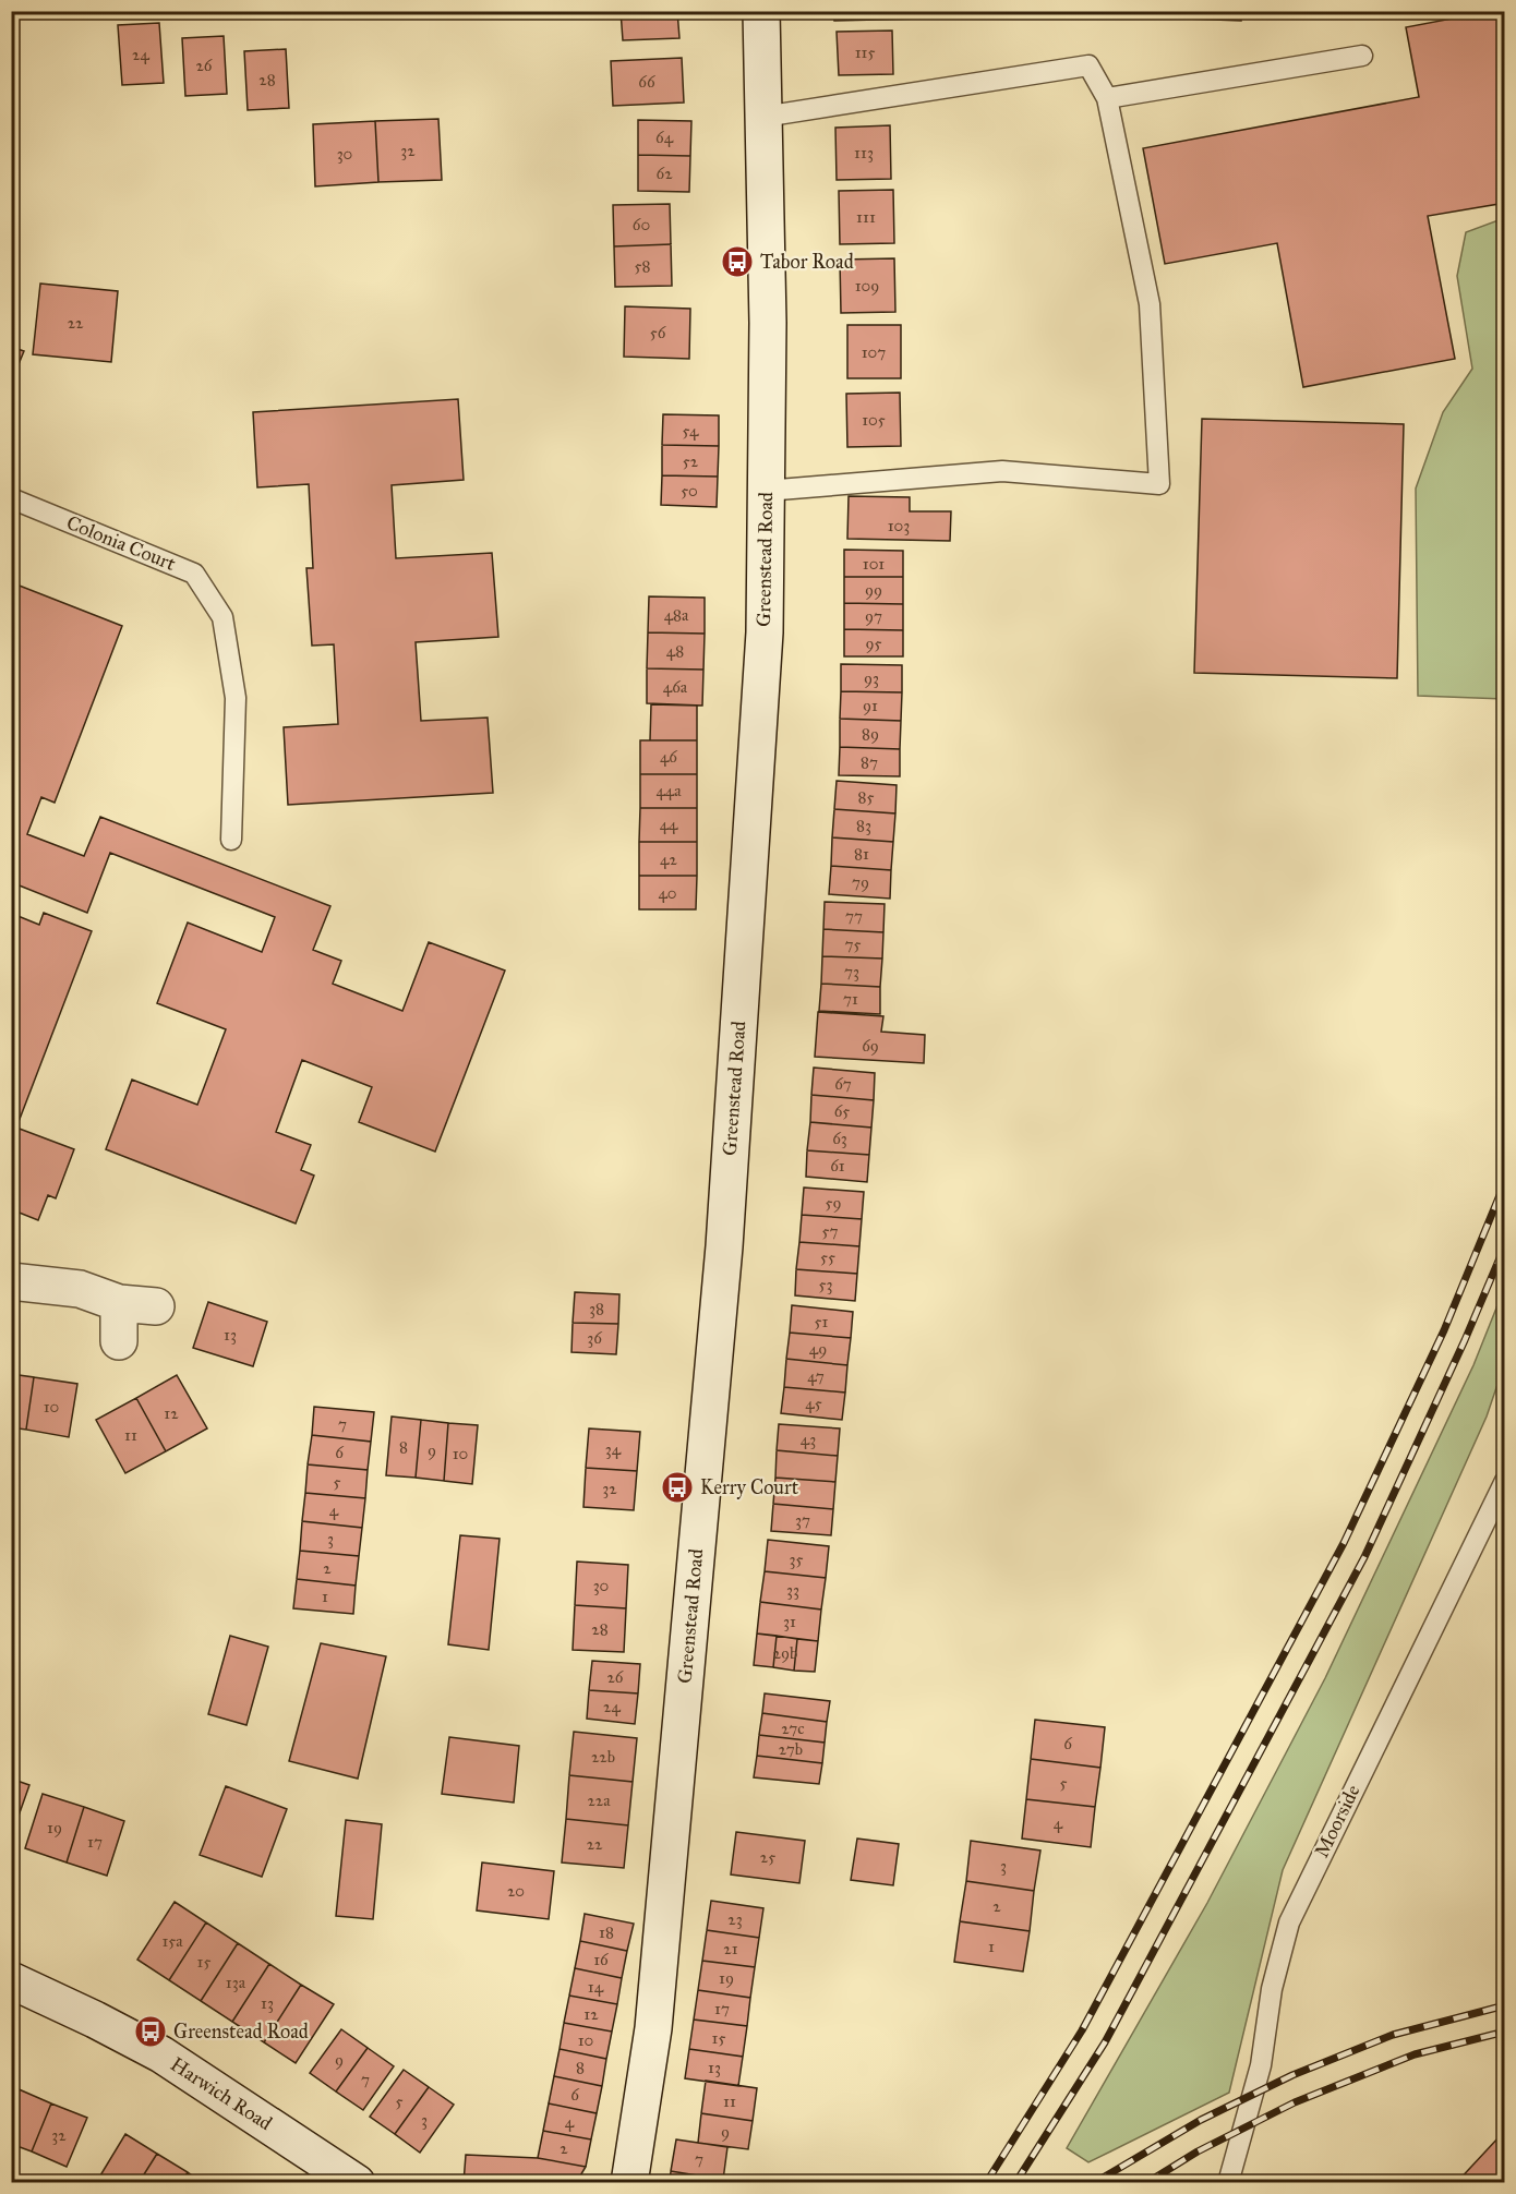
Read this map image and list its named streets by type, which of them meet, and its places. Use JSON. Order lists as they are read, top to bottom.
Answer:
{
  "streets": {
    "street": ["Greenstead Road", "Harwich Road"],
    "lane": ["Colonia Court", "Moorside"]
  },
  "places": {
    "bus stop": ["Tabor Road", "Kerry Court", "Greenstead Road"]
  },
  "house_numbers": [
    "115",
    "24",
    "26",
    "28",
    "66",
    "64",
    "32",
    "113",
    "30",
    "62",
    "111",
    "60",
    "58",
    "109",
    "22",
    "56",
    "107",
    "105",
    "54",
    "52",
    "50",
    "103",
    "101",
    "99",
    "48a",
    "97",
    "95",
    "48",
    "93",
    "46a",
    "91",
    "89",
    "46",
    "87",
    "44a",
    "85",
    "44",
    "83",
    "81",
    "42",
    "79",
    "40",
    "77",
    "75",
    "73",
    "71",
    "69",
    "67",
    "65",
    "63",
    "61",
    "59",
    "57",
    "55",
    "53",
    "38",
    "51",
    "13",
    "36",
    "49",
    "47",
    "45",
    "10",
    "12",
    "7",
    "11",
    "43",
    "8",
    "34",
    "9",
    "6",
    "10",
    "5",
    "32",
    "4",
    "37",
    "3",
    "35",
    "2",
    "30",
    "33",
    "1",
    "31",
    "28",
    "29b",
    "26",
    "24",
    "27c",
    "6",
    "27b",
    "22b",
    "5",
    "22a",
    "4",
    "19",
    "17",
    "22",
    "25",
    "3",
    "20",
    "2",
    "23",
    "18",
    "15a",
    "1",
    "21",
    "16",
    "15",
    "19",
    "13a",
    "14",
    "13",
    "17",
    "12",
    "15",
    "10",
    "9",
    "8",
    "13",
    "7",
    "6",
    "5",
    "11",
    "3",
    "4",
    "9",
    "32",
    "2",
    "7"
  ]
}
